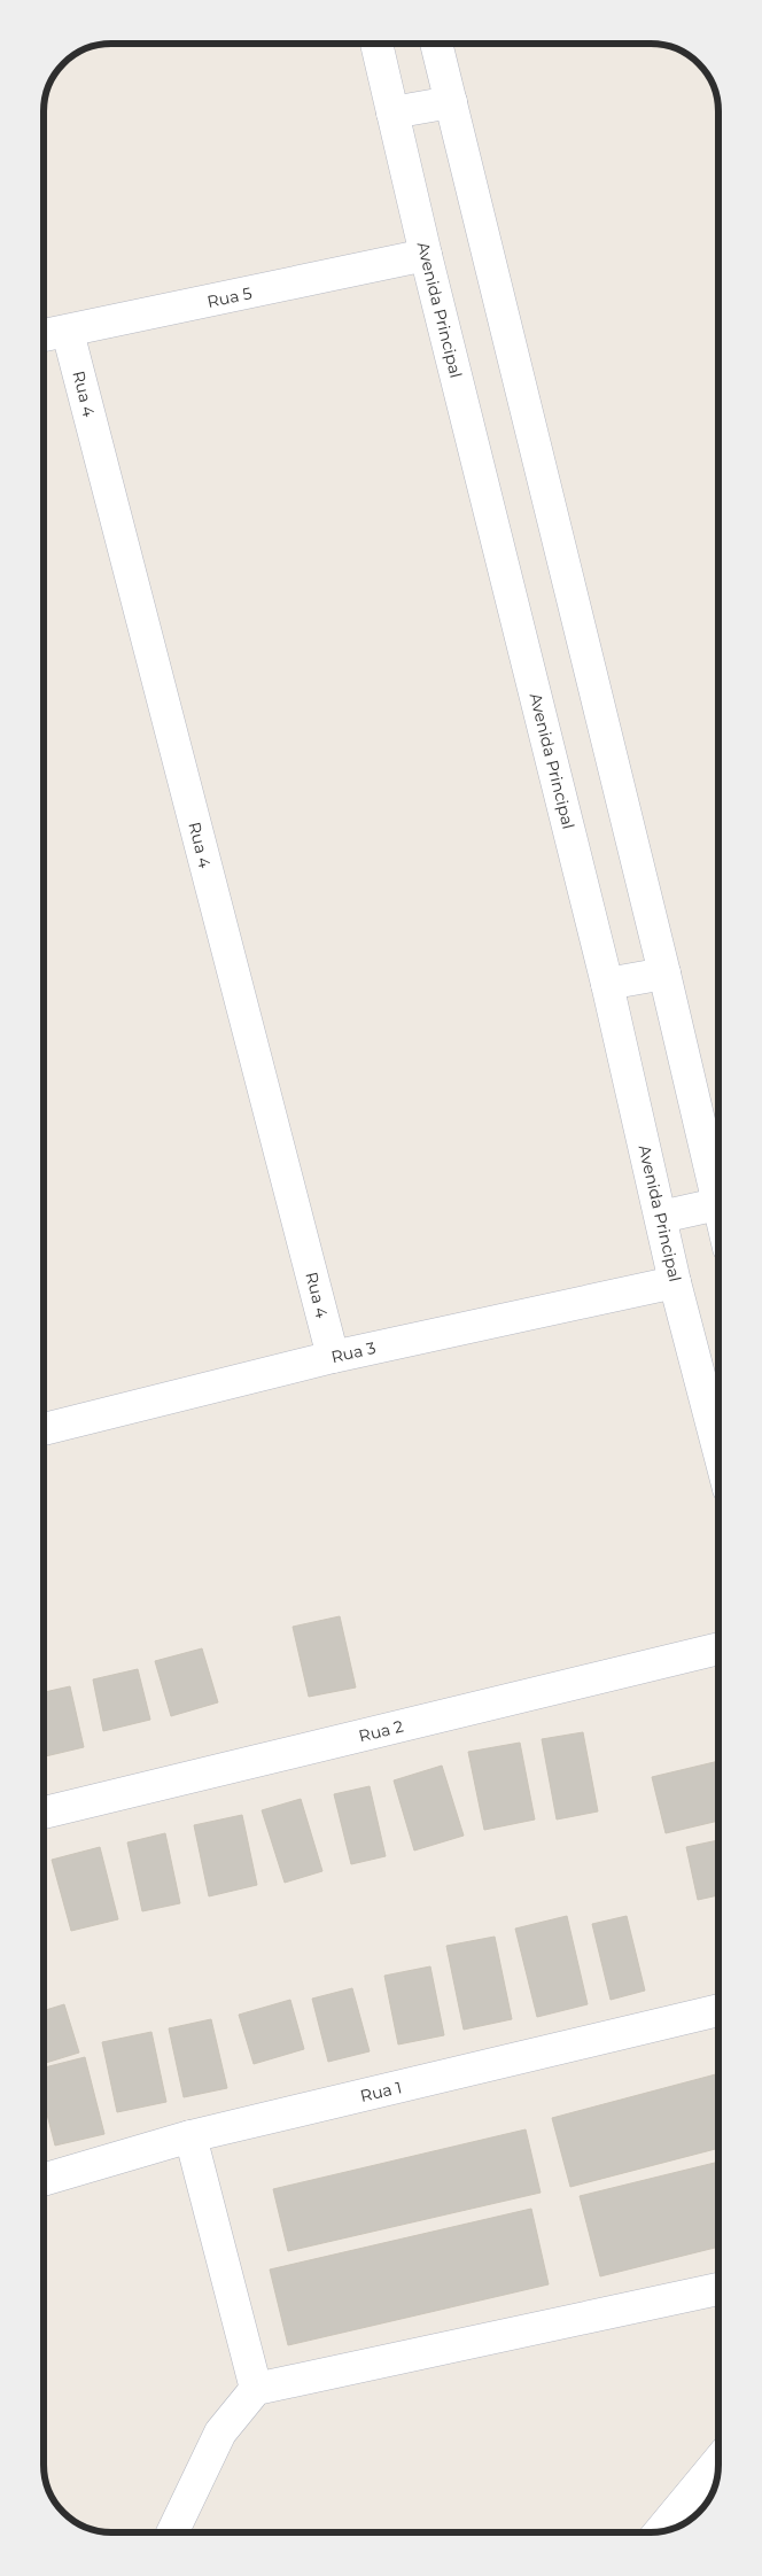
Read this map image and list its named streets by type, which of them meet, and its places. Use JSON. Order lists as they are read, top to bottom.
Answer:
{
  "streets": {
    "street": [
      "Rua 5",
      "Avenida Principal",
      "Rua 4",
      "Rua 3",
      "Rua 2",
      "Rua 1"
    ]
  },
  "crossings": [
    ["Rua 5", "Avenida Principal"],
    ["Rua 5", "Rua 4"],
    ["Avenida Principal", "Rua 3"],
    ["Rua 4", "Rua 3"]
  ]
}
